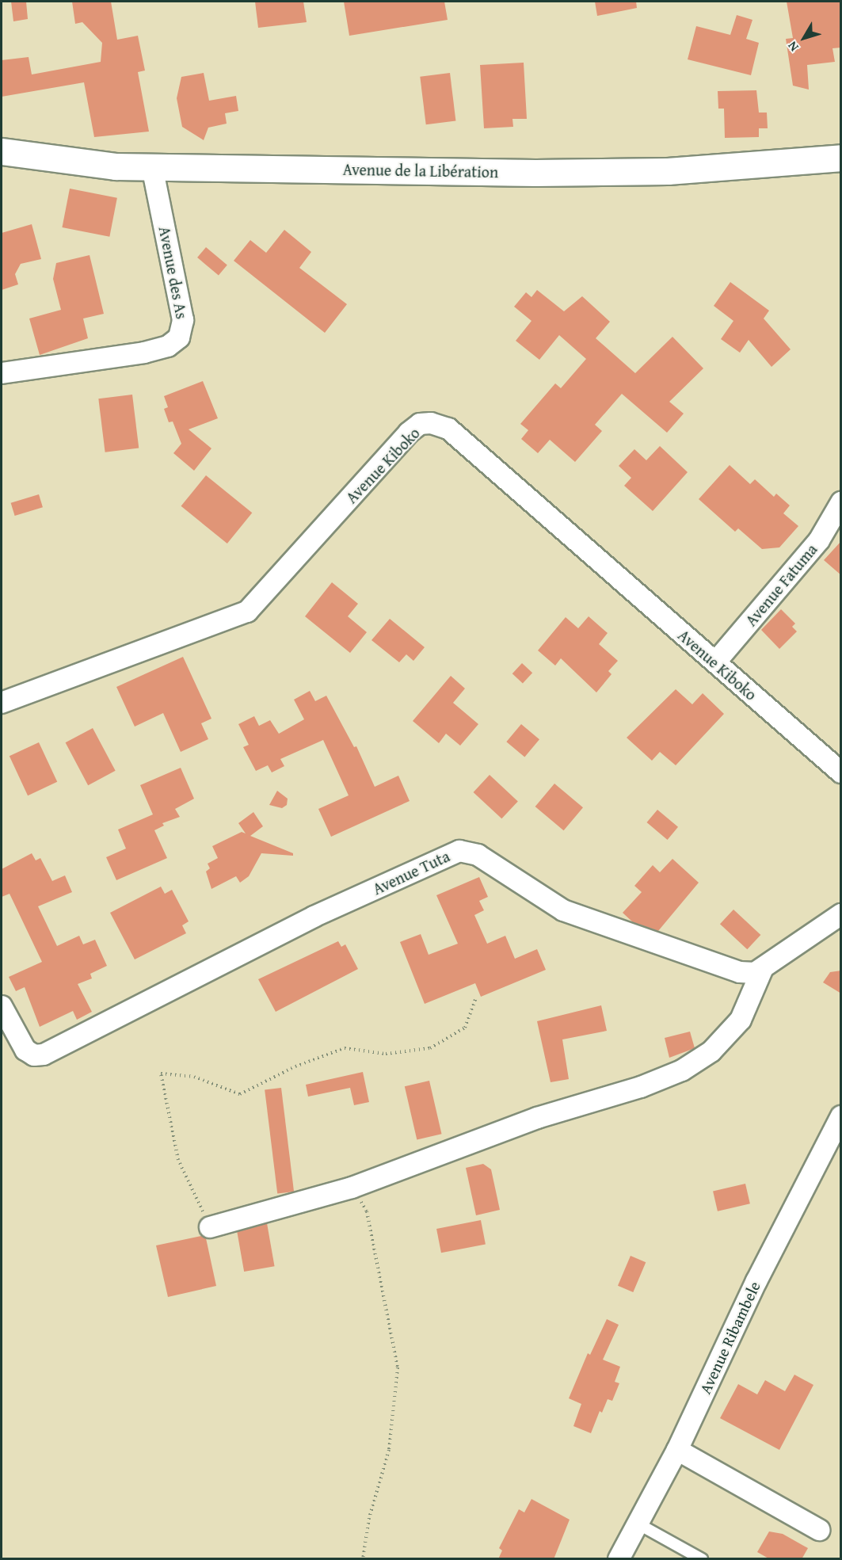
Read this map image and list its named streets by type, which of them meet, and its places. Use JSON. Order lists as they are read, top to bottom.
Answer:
{
  "streets": {
    "street": [
      "Avenue de la Libération",
      "Avenue des As",
      "Avenue Kiboko",
      "Avenue Fatuma",
      "Avenue Tuta",
      "Avenue Ribambele"
    ]
  },
  "crossings": [
    ["Avenue de la Libération", "Avenue des As"],
    ["Avenue Kiboko", "Avenue Fatuma"]
  ],
  "north": "bottom left"
}
